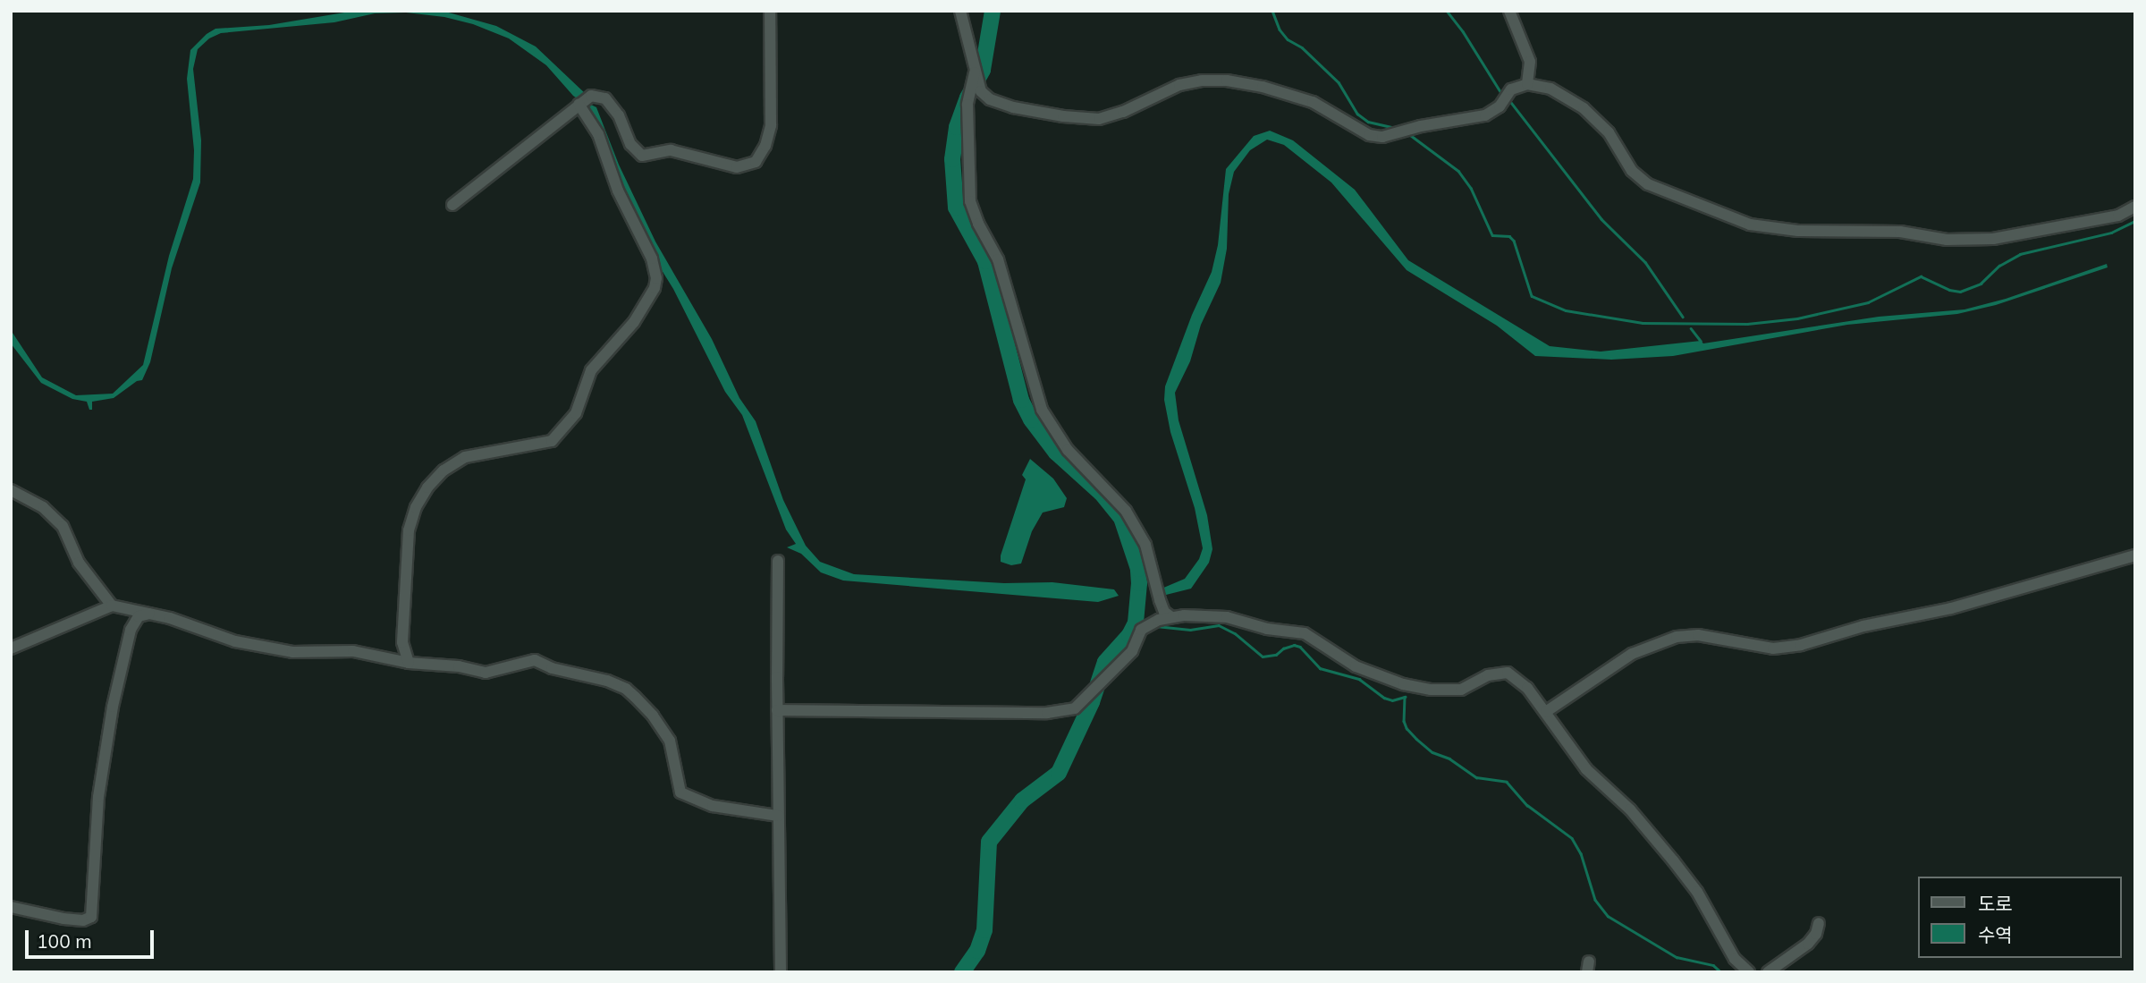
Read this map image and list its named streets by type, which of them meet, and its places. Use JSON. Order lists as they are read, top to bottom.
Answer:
{
  "legend": ["도로", "수역"],
  "scale_bar": "100 m"
}
